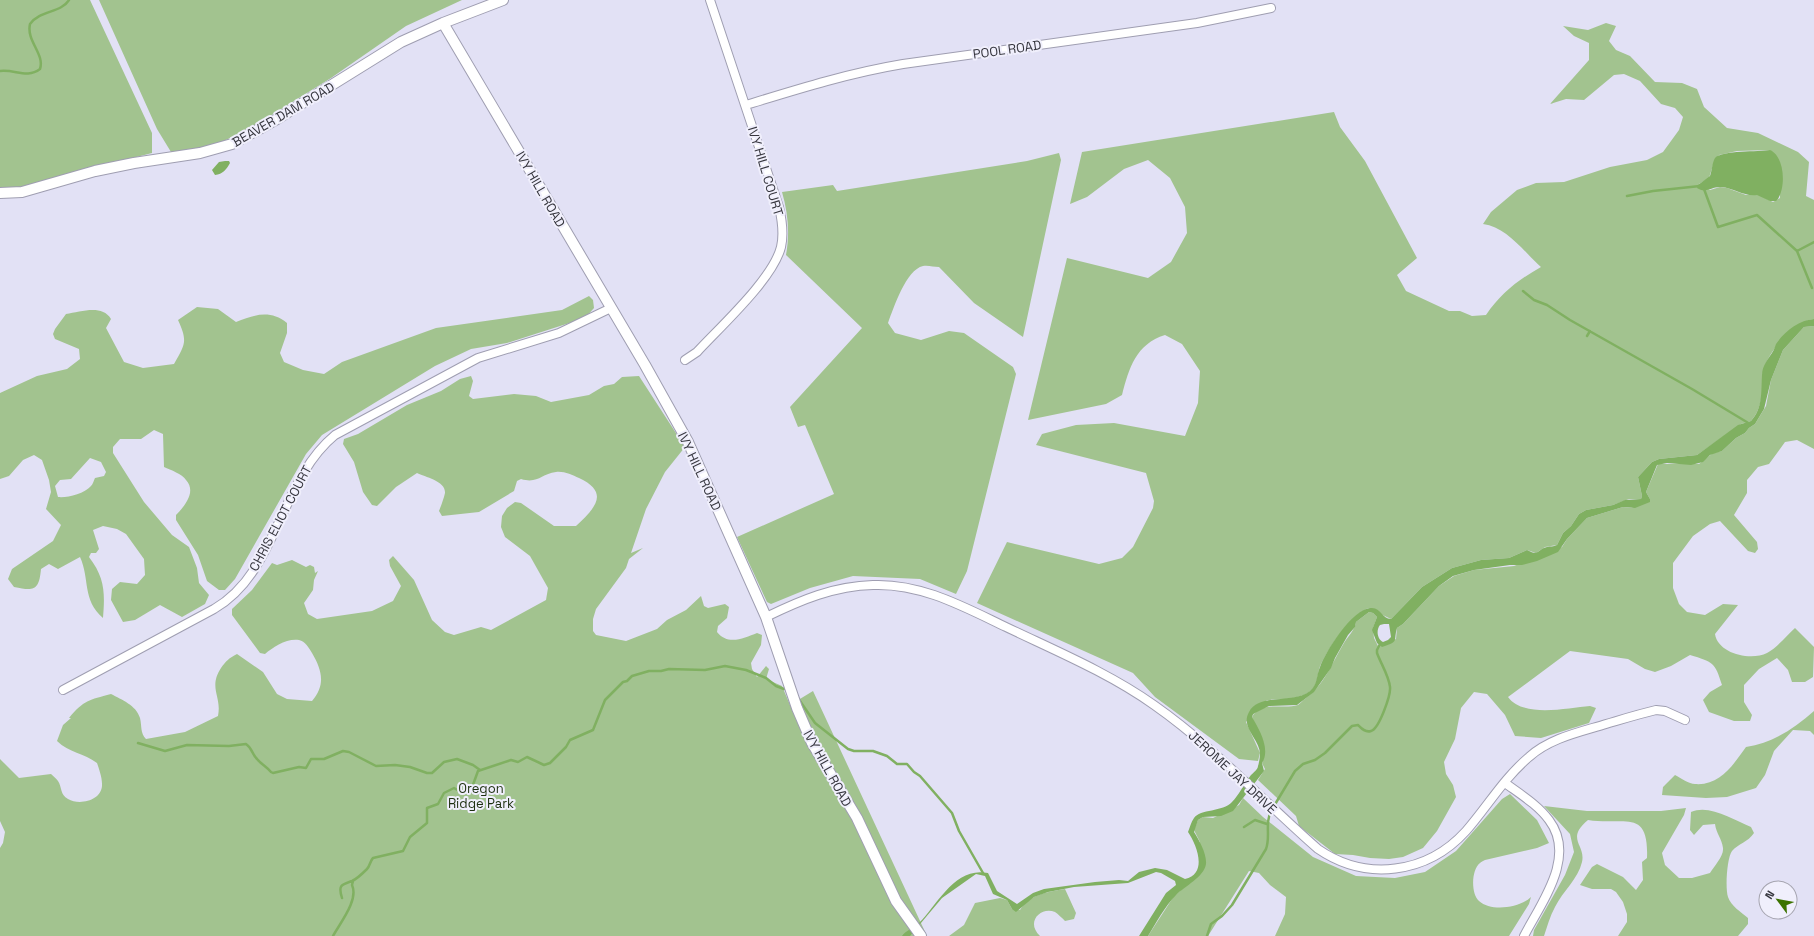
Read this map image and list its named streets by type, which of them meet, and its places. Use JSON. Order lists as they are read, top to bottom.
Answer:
{
  "streets": {
    "street": [
      "POOL ROAD",
      "BEAVER DAM ROAD",
      "IVY HILL COURT",
      "IVY HILL ROAD",
      "CHRIS ELIOT COURT",
      "JEROME JAY DRIVE"
    ]
  },
  "crossings": [
    ["POOL ROAD", "IVY HILL COURT"],
    ["BEAVER DAM ROAD", "IVY HILL ROAD"],
    ["IVY HILL ROAD", "CHRIS ELIOT COURT"],
    ["IVY HILL ROAD", "JEROME JAY DRIVE"]
  ],
  "parks": ["Oregon Ridge Park"],
  "north": "top left"
}
